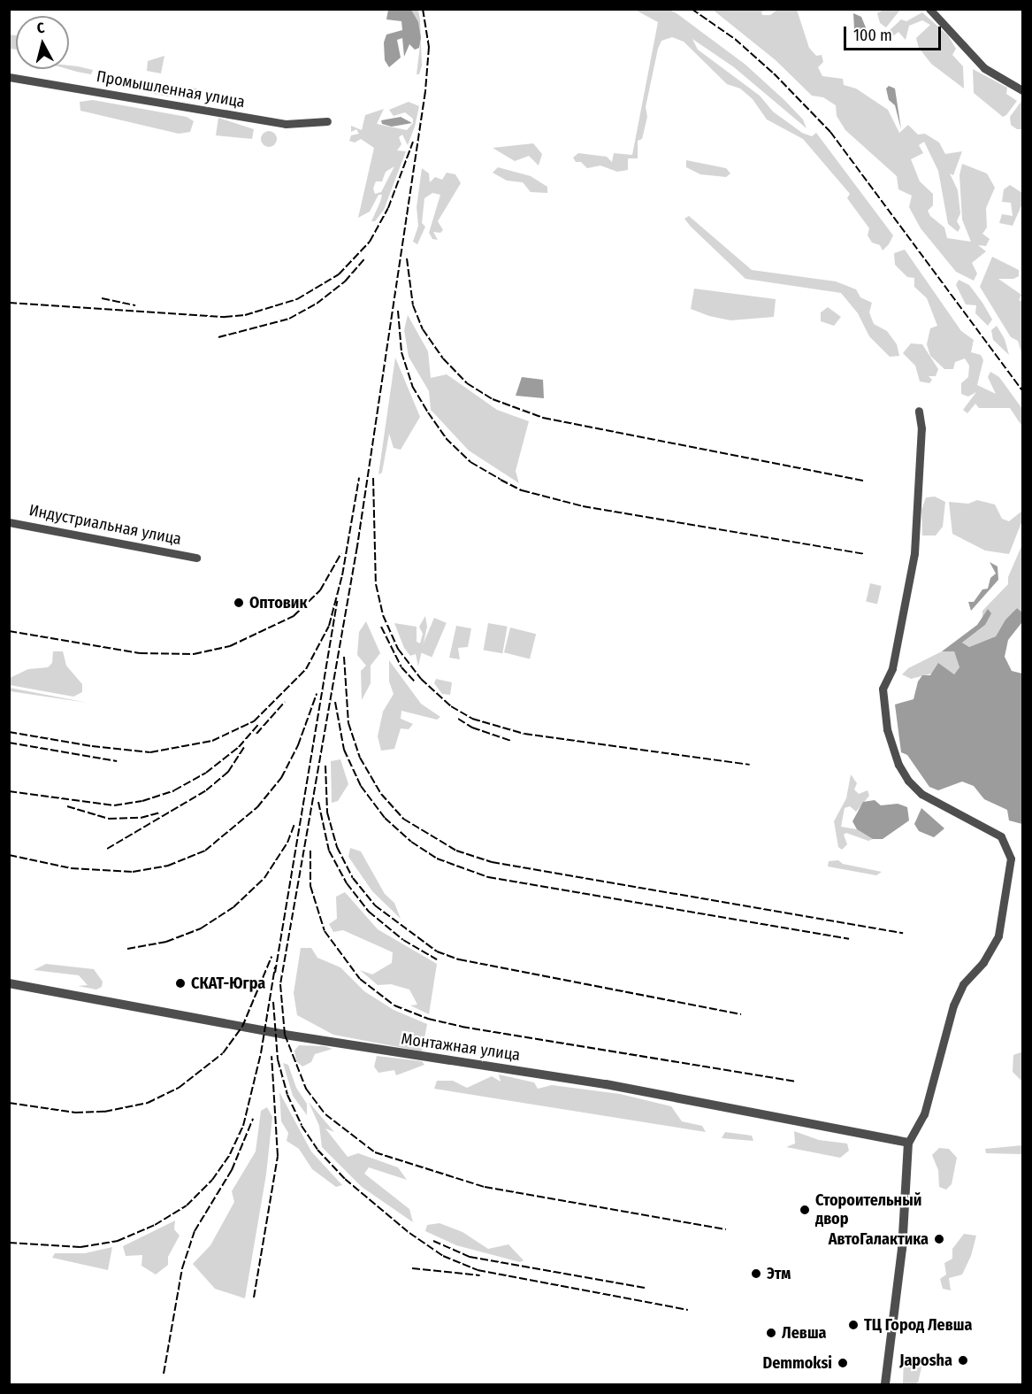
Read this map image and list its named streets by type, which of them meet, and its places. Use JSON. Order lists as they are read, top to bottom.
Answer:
{
  "streets": {
    "street": ["Промышленная улица", "Индустриальная улица", "Монтажная улица"]
  },
  "places": [
    "Оптовик",
    "СКАТ-Югра",
    "Стороительный двор",
    "АвтоГалактика",
    "Этм",
    "ТЦ Город Левша",
    "Левша",
    "Japosha",
    "Demmoksi"
  ],
  "scale_bar": "100 m",
  "north": "top"
}
